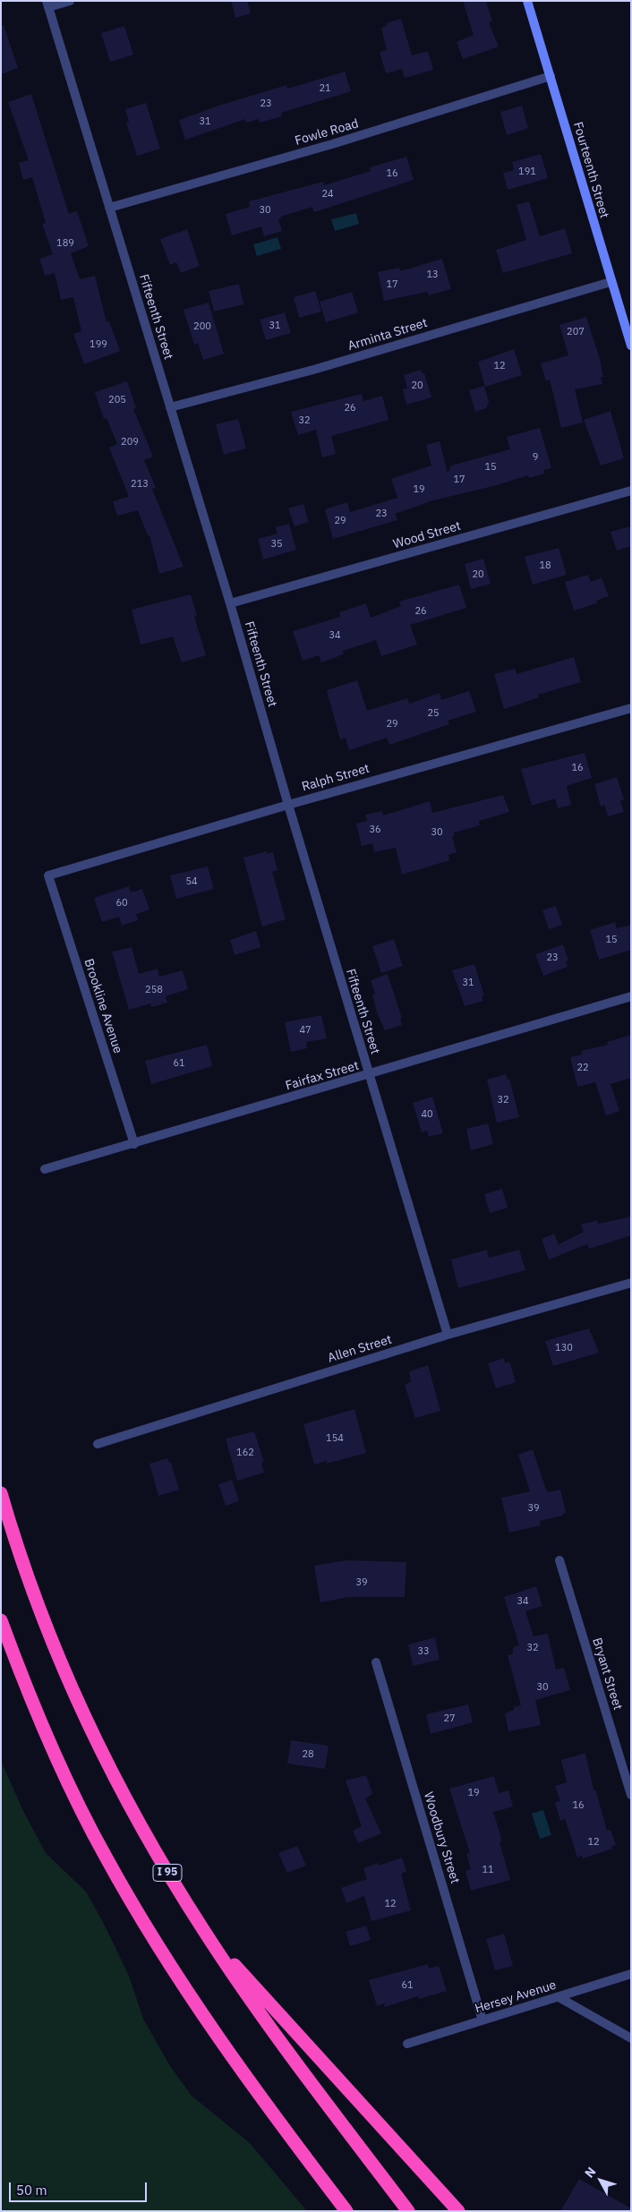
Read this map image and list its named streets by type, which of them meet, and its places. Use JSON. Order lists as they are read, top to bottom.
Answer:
{
  "streets": {
    "highway": ["I 95"],
    "street": [
      "Fowle Road",
      "Fourteenth Street",
      "Fifteenth Street",
      "Arminta Street",
      "Wood Street",
      "Ralph Street",
      "Brookline Avenue",
      "Fairfax Street",
      "Allen Street",
      "Bryant Street",
      "Woodbury Street",
      "Hersey Avenue"
    ]
  },
  "crossings": [
    ["Fowle Road", "Fourteenth Street"],
    ["Fowle Road", "Fifteenth Street"],
    ["Fourteenth Street", "Arminta Street"],
    ["Fifteenth Street", "Arminta Street"],
    ["Fifteenth Street", "Wood Street"],
    ["Fifteenth Street", "Ralph Street"],
    ["Fifteenth Street", "Fairfax Street"],
    ["Fifteenth Street", "Allen Street"],
    ["Ralph Street", "Brookline Avenue"],
    ["Brookline Avenue", "Fairfax Street"],
    ["Woodbury Street", "Hersey Avenue"]
  ],
  "house_numbers": [
    "21",
    "23",
    "31",
    "191",
    "16",
    "24",
    "30",
    "189",
    "13",
    "17",
    "31",
    "200",
    "207",
    "199",
    "12",
    "20",
    "205",
    "26",
    "32",
    "209",
    "9",
    "15",
    "17",
    "213",
    "19",
    "23",
    "29",
    "35",
    "18",
    "20",
    "26",
    "34",
    "25",
    "29",
    "16",
    "36",
    "30",
    "54",
    "60",
    "15",
    "23",
    "31",
    "258",
    "47",
    "61",
    "22",
    "32",
    "40",
    "130",
    "154",
    "162",
    "39",
    "39",
    "34",
    "32",
    "33",
    "30",
    "27",
    "28",
    "19",
    "16",
    "12",
    "11",
    "12",
    "61"
  ],
  "scale_bar": "50 m",
  "north": "top left"
}
